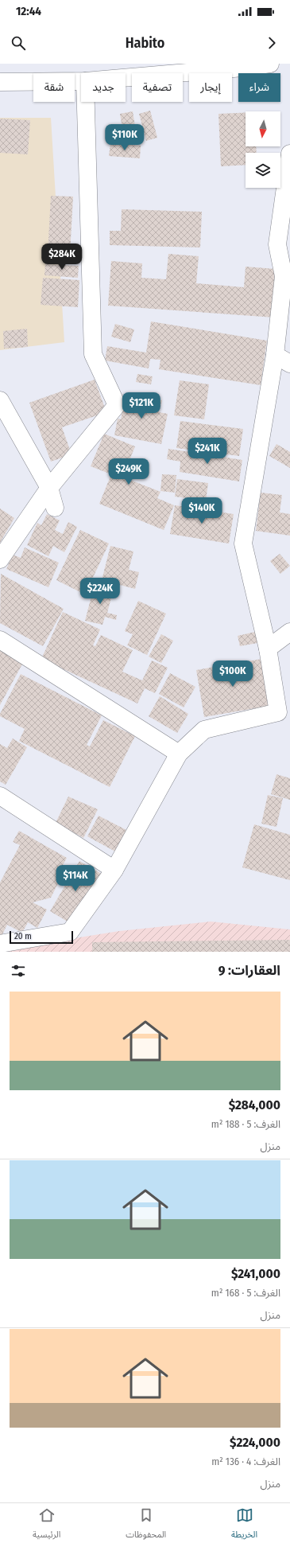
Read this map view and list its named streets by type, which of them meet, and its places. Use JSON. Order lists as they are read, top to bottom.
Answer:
{
  "scale_bar": "20 m",
  "north": "bottom",
  "page": {
    "status": "12:44",
    "header": "Habito",
    "chip": [
      "شراء",
      "إيجار",
      "تصفية",
      "جديد",
      "شقة"
    ],
    "price": [
      "$110K",
      "$284K",
      "$121K",
      "$241K",
      "$249K",
      "$140K",
      "$224K",
      "$100K",
      "$114K"
    ],
    "scale": "20 m",
    "heading": "العقارات: 9",
    "list": [
      {
        "name": "$284,000",
        "note": "الغرف: 5 · 188 m² · منزل"
      },
      {
        "name": "$241,000",
        "note": "الغرف: 5 · 168 m² · منزل"
      },
      {
        "name": "$224,000",
        "note": "الغرف: 4 · 136 m² · منزل"
      }
    ],
    "tabs": ["الخريطة", "المحفوظات", "الرئيسية"]
  }
}
